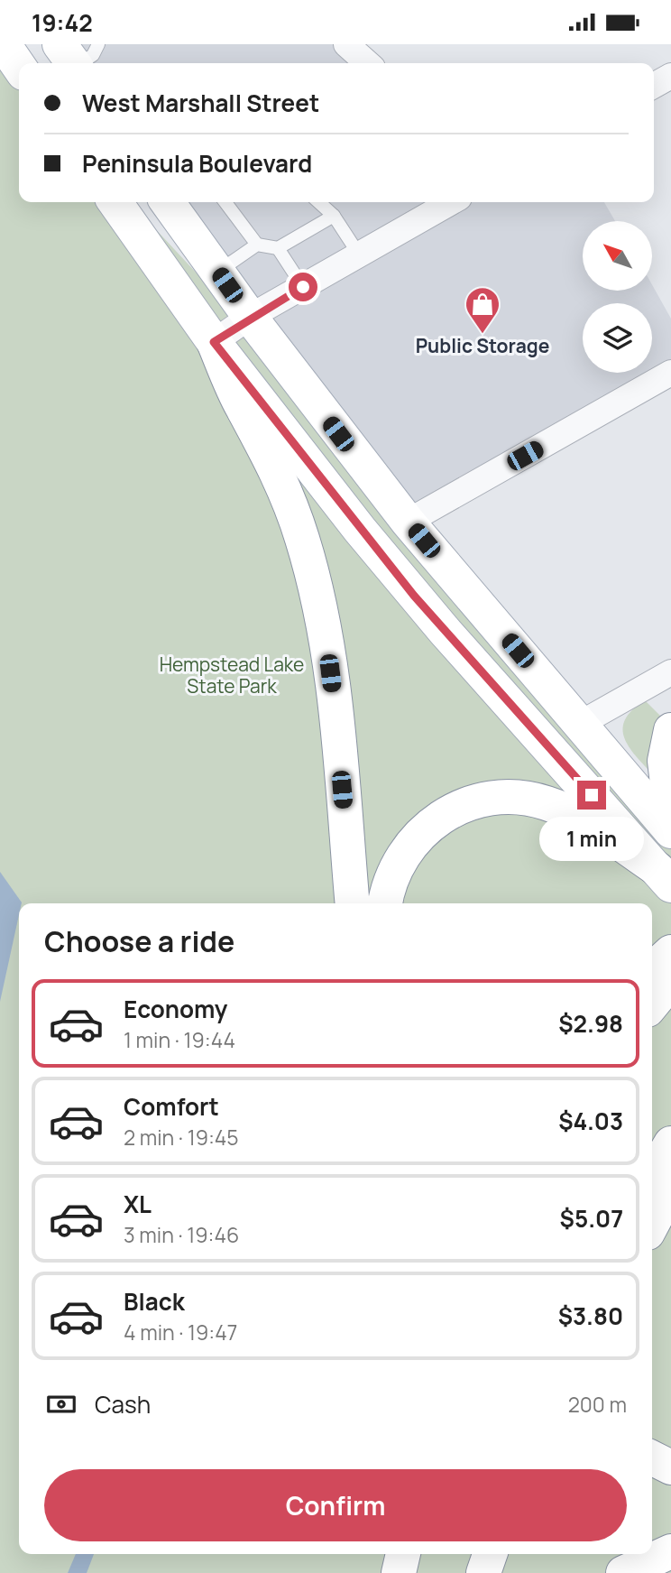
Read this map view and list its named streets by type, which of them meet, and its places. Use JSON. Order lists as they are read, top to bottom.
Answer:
{
  "parks": ["Hempstead Lake State Park"],
  "places": {
    "shop": ["Public Storage"]
  },
  "north": "top left",
  "page": {
    "status": "19:42",
    "banner": ["West Marshall Street", "Peninsula Boulevard"],
    "bubble": "1 min",
    "heading": "Choose a ride",
    "list": [
      {
        "name": "Economy",
        "note": "1 min · 19:44",
        "value": "$2.98"
      },
      {
        "name": "Comfort",
        "note": "2 min · 19:45",
        "value": "$4.03"
      },
      {
        "name": "XL",
        "note": "3 min · 19:46",
        "value": "$5.07"
      },
      {
        "name": "Black",
        "note": "4 min · 19:47",
        "value": "$3.80"
      }
    ],
    "pay": ["Cash", "200 m"],
    "buttons": "Confirm"
  }
}
